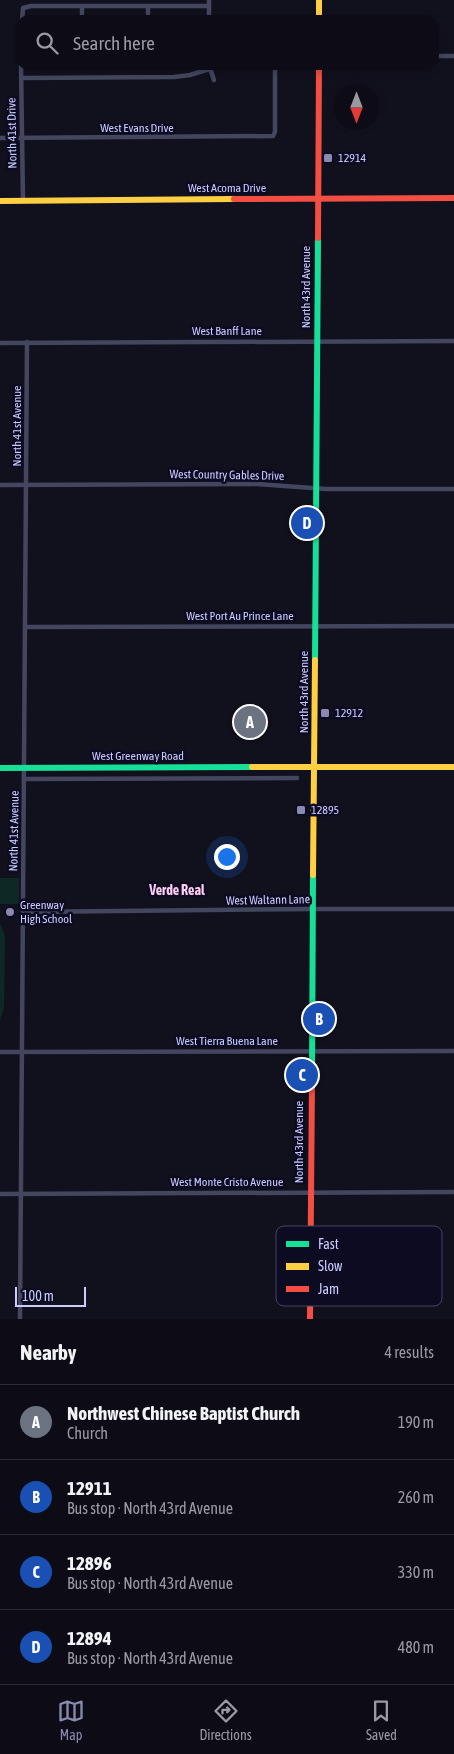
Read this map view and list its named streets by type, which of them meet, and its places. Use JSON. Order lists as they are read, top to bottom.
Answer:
{
  "streets": {
    "main road": ["West Acoma Drive", "North 43rd Avenue", "West Greenway Road"],
    "street": [
      "West Evans Drive",
      "North 41st Drive",
      "West Banff Lane",
      "North 41st Avenue",
      "West Country Gables Drive",
      "West Port Au Prince Lane",
      "West Waltann Lane",
      "West Tierra Buena Lane",
      "West Monte Cristo Avenue"
    ]
  },
  "crossings": [
    ["West Evans Drive", "North 41st Drive"],
    ["North 41st Drive", "West Acoma Drive"],
    ["West Acoma Drive", "North 43rd Avenue"],
    ["North 43rd Avenue", "West Banff Lane"],
    ["North 43rd Avenue", "West Country Gables Drive"],
    ["North 43rd Avenue", "West Port Au Prince Lane"],
    ["North 43rd Avenue", "West Greenway Road"],
    ["North 43rd Avenue", "West Waltann Lane"],
    ["North 43rd Avenue", "West Tierra Buena Lane"],
    ["North 43rd Avenue", "West Monte Cristo Avenue"],
    ["West Banff Lane", "North 41st Avenue"],
    ["North 41st Avenue", "West Country Gables Drive"],
    ["North 41st Avenue", "West Port Au Prince Lane"],
    ["North 41st Avenue", "West Greenway Road"],
    ["North 41st Avenue", "West Waltann Lane"],
    ["North 41st Avenue", "West Tierra Buena Lane"],
    ["North 41st Avenue", "West Monte Cristo Avenue"]
  ],
  "districts": ["Verde Real"],
  "places": {
    "transit": ["12914", "12912", "12895"],
    "other": ["Greenway High School"]
  },
  "legend": ["Fast", "Slow", "Jam"],
  "scale_bar": "100 m",
  "north": "bottom",
  "page": {
    "search": "Search here",
    "pins": [
      "D",
      "A",
      "B",
      "C"
    ],
    "scale": "100 m",
    "heading": ["Nearby", "4 results"],
    "list": [
      {
        "mark": "A",
        "name": "Northwest Chinese Baptist Church",
        "note": "Church",
        "value": "190 m"
      },
      {
        "mark": "B",
        "name": "12911",
        "note": "Bus stop · North 43rd Avenue",
        "value": "260 m"
      },
      {
        "mark": "C",
        "name": "12896",
        "note": "Bus stop · North 43rd Avenue",
        "value": "330 m"
      },
      {
        "mark": "D",
        "name": "12894",
        "note": "Bus stop · North 43rd Avenue",
        "value": "480 m"
      }
    ],
    "nav": ["Map", "Directions", "Saved"]
  }
}
